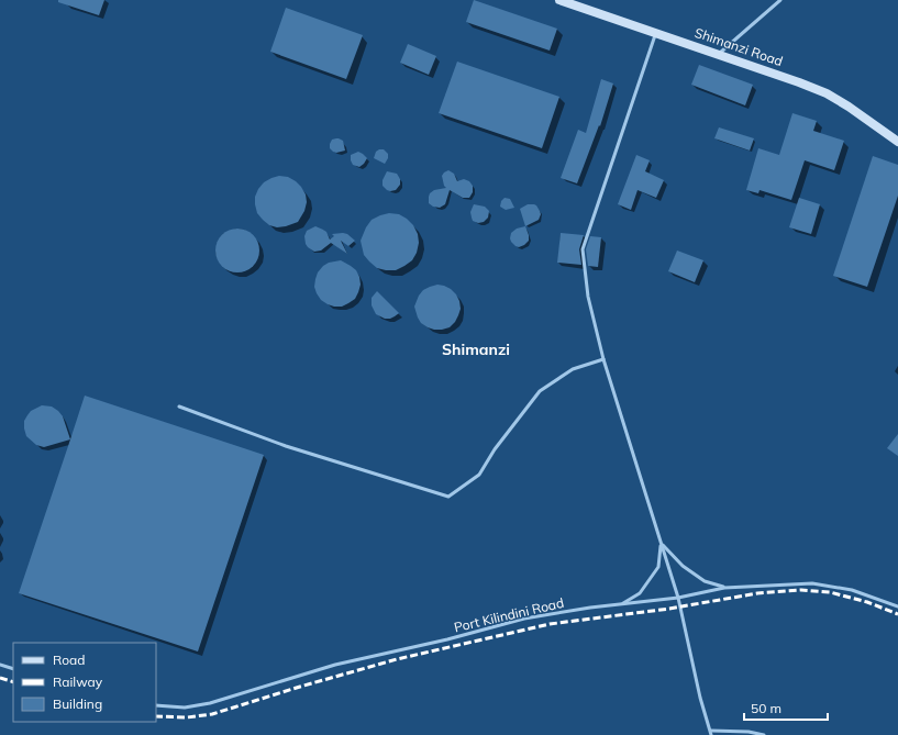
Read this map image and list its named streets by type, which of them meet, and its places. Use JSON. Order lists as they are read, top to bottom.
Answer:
{
  "streets": {
    "main road": ["Shimanzi Road"],
    "lane": ["Port Kilindini Road"]
  },
  "districts": ["Shimanzi"],
  "legend": ["Road", "Railway", "Building"],
  "scale_bar": "50 m"
}
